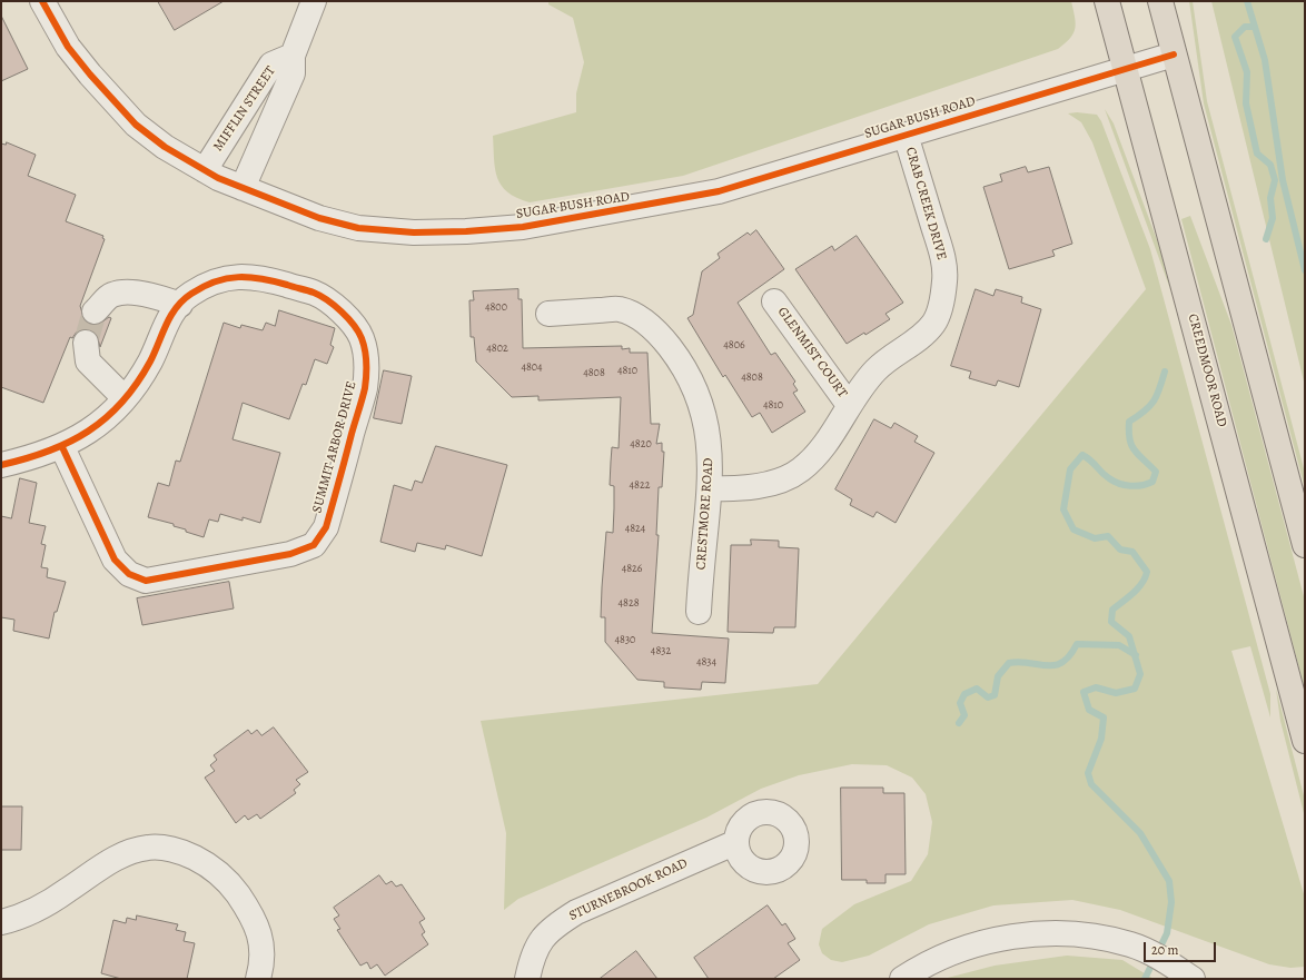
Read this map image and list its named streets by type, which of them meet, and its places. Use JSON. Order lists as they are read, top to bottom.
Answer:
{
  "streets": {
    "main road": ["CREEDMOOR ROAD"],
    "street": [
      "MIFFLIN STREET",
      "SUGAR BUSH ROAD",
      "CRAB CREEK DRIVE",
      "GLENMIST COURT",
      "SUMMIT ARBOR DRIVE",
      "CRESTMORE ROAD",
      "STURNEBROOK ROAD"
    ]
  },
  "crossings": [
    ["MIFFLIN STREET", "SUGAR BUSH ROAD"],
    ["SUGAR BUSH ROAD", "CRAB CREEK DRIVE"],
    ["SUGAR BUSH ROAD", "CREEDMOOR ROAD"],
    ["CRAB CREEK DRIVE", "GLENMIST COURT"],
    ["CRAB CREEK DRIVE", "CRESTMORE ROAD"]
  ],
  "house_numbers": [
    "4800",
    "4806",
    "4802",
    "4804",
    "4810",
    "4808",
    "4808",
    "4810",
    "4820",
    "4822",
    "4824",
    "4826",
    "4828",
    "4830",
    "4832",
    "4834"
  ],
  "scale_bar": "20 m"
}
